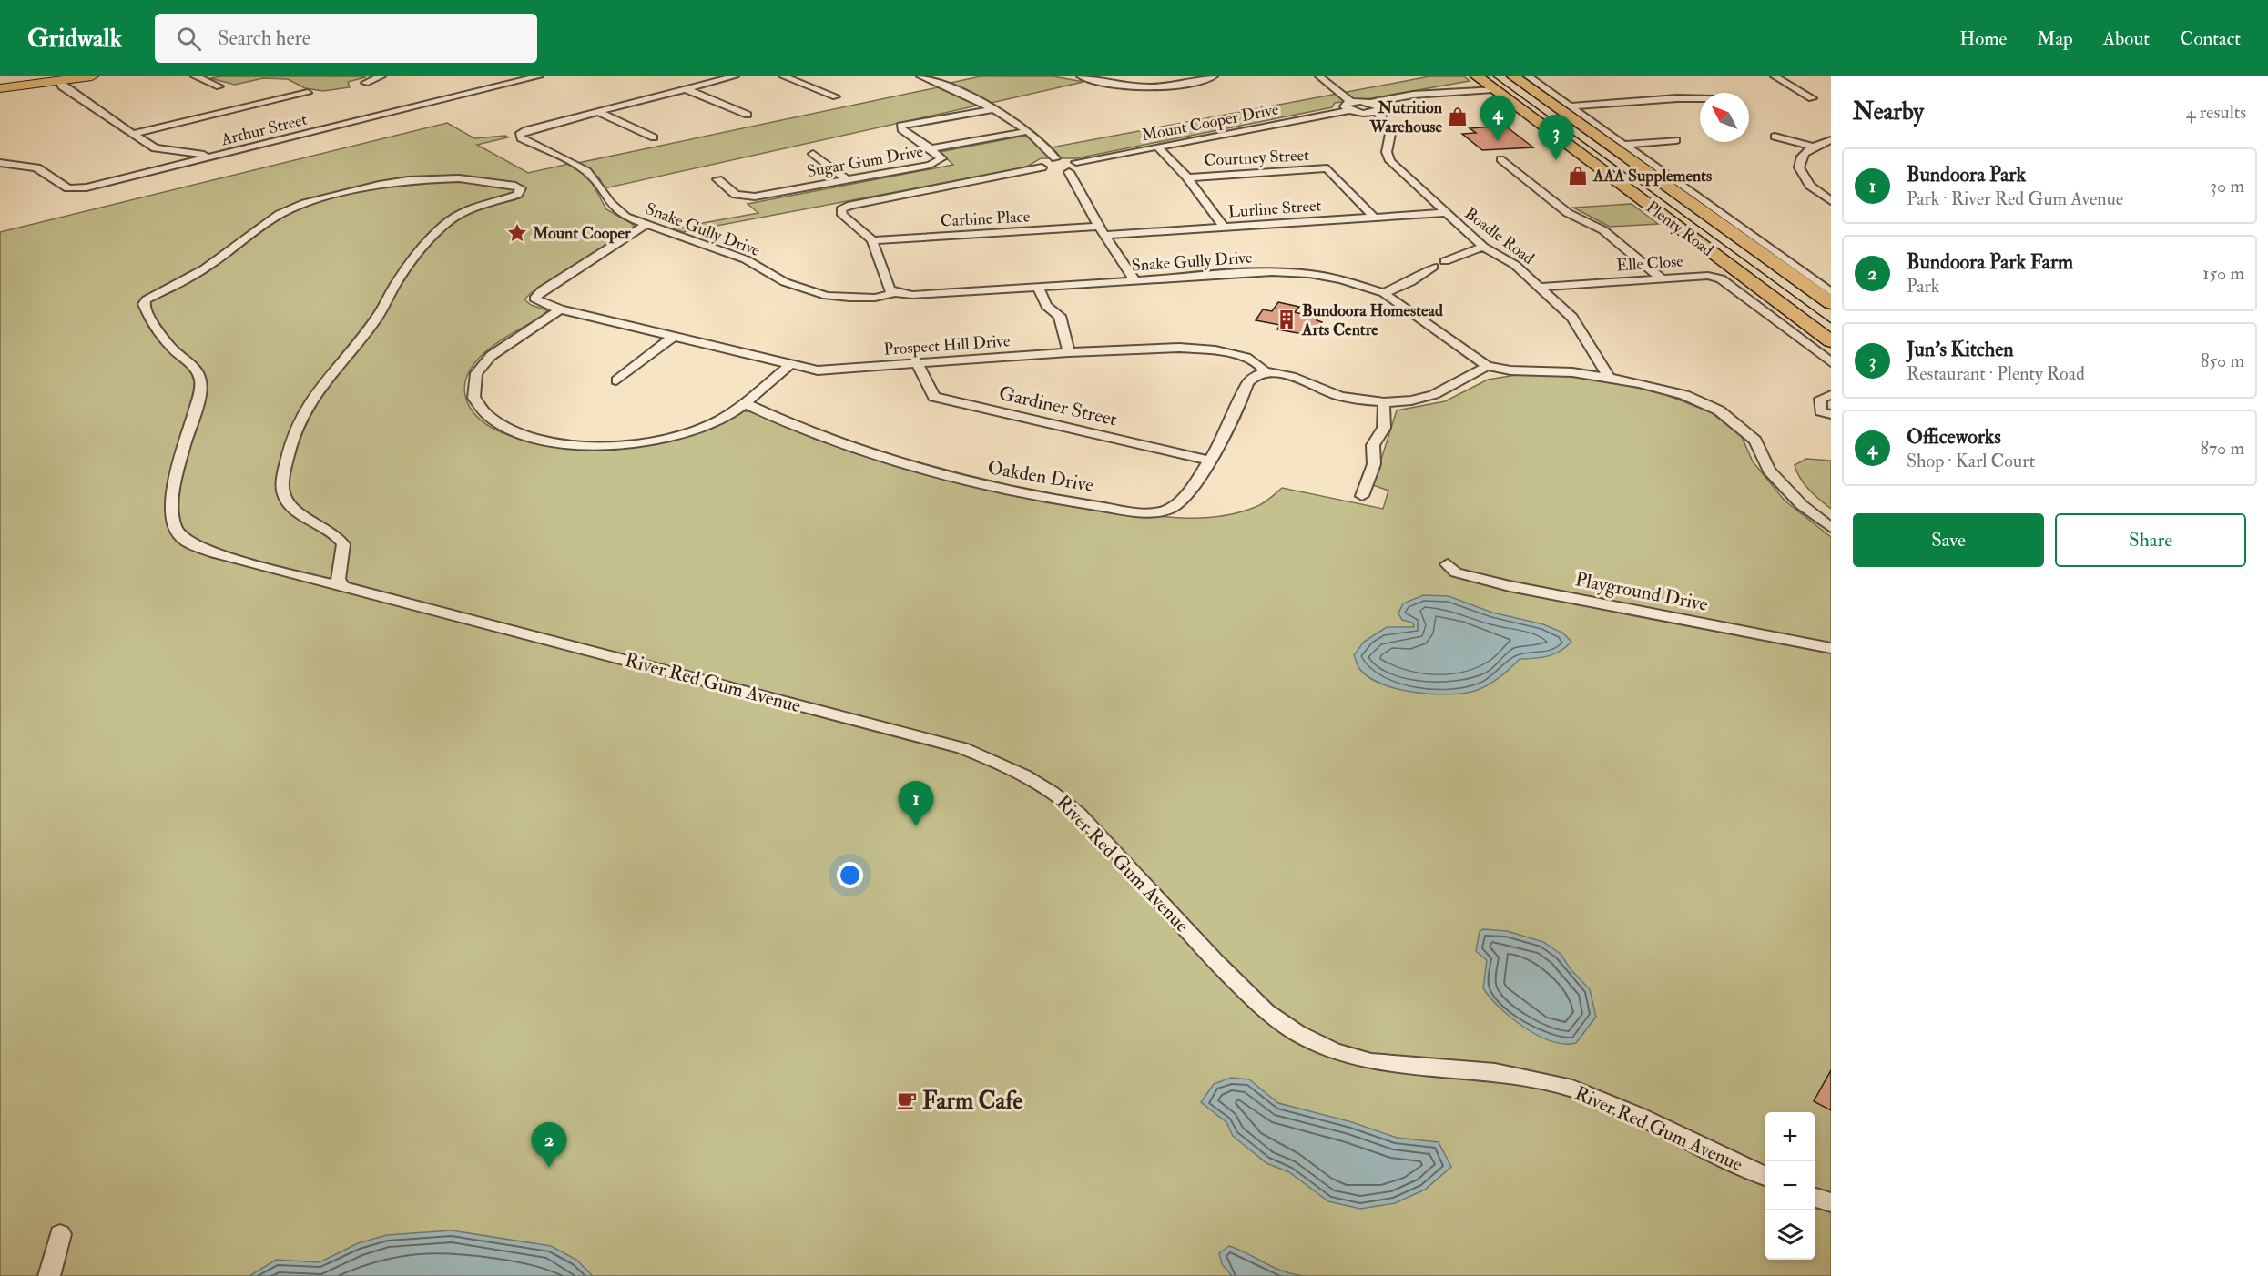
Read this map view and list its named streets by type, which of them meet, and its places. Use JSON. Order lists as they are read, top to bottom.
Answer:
{
  "streets": {
    "highway": ["Plenty Road"],
    "street": [
      "Mount Cooper Drive",
      "Arthur Street",
      "Courtney Street",
      "Sugar Gum Drive",
      "Lurline Street",
      "Carbine Place",
      "Snake Gully Drive",
      "Boadle Road",
      "Elle Close",
      "Prospect Hill Drive",
      "Gardiner Street",
      "Oakden Drive",
      "Playground Drive",
      "River Red Gum Avenue"
    ]
  },
  "crossings": [
    ["Courtney Street", "Lurline Street"],
    ["Lurline Street", "Boadle Road"],
    ["Snake Gully Drive", "Boadle Road"],
    ["Snake Gully Drive", "Prospect Hill Drive"],
    ["Boadle Road", "Elle Close"],
    ["Prospect Hill Drive", "Gardiner Street"],
    ["Prospect Hill Drive", "Oakden Drive"],
    ["Gardiner Street", "Oakden Drive"]
  ],
  "places": {
    "shop": ["Nutrition Warehouse", "AAA Supplements"],
    "place": ["Mount Cooper"],
    "building": ["Bundoora Homestead Arts Centre"],
    "cafe": ["Farm Cafe"]
  },
  "north": "top left",
  "page": {
    "header": "Gridwalk",
    "search": "Search here",
    "nav": [
      "Home",
      "Map",
      "About",
      "Contact"
    ],
    "heading": ["Nearby", "4 results"],
    "pins": [
      "4",
      "3",
      "1",
      "2"
    ],
    "list": [
      {
        "mark": "1",
        "name": "Bundoora Park",
        "note": "Park · River Red Gum Avenue",
        "value": "30 m"
      },
      {
        "mark": "2",
        "name": "Bundoora Park Farm",
        "note": "Park",
        "value": "150 m"
      },
      {
        "mark": "3",
        "name": "Jun's Kitchen",
        "note": "Restaurant · Plenty Road",
        "value": "850 m"
      },
      {
        "mark": "4",
        "name": "Officeworks",
        "note": "Shop · Karl Court",
        "value": "870 m"
      }
    ],
    "buttons": ["Save", "Share"],
    "map_buttons": ["+", "−"]
  }
}
